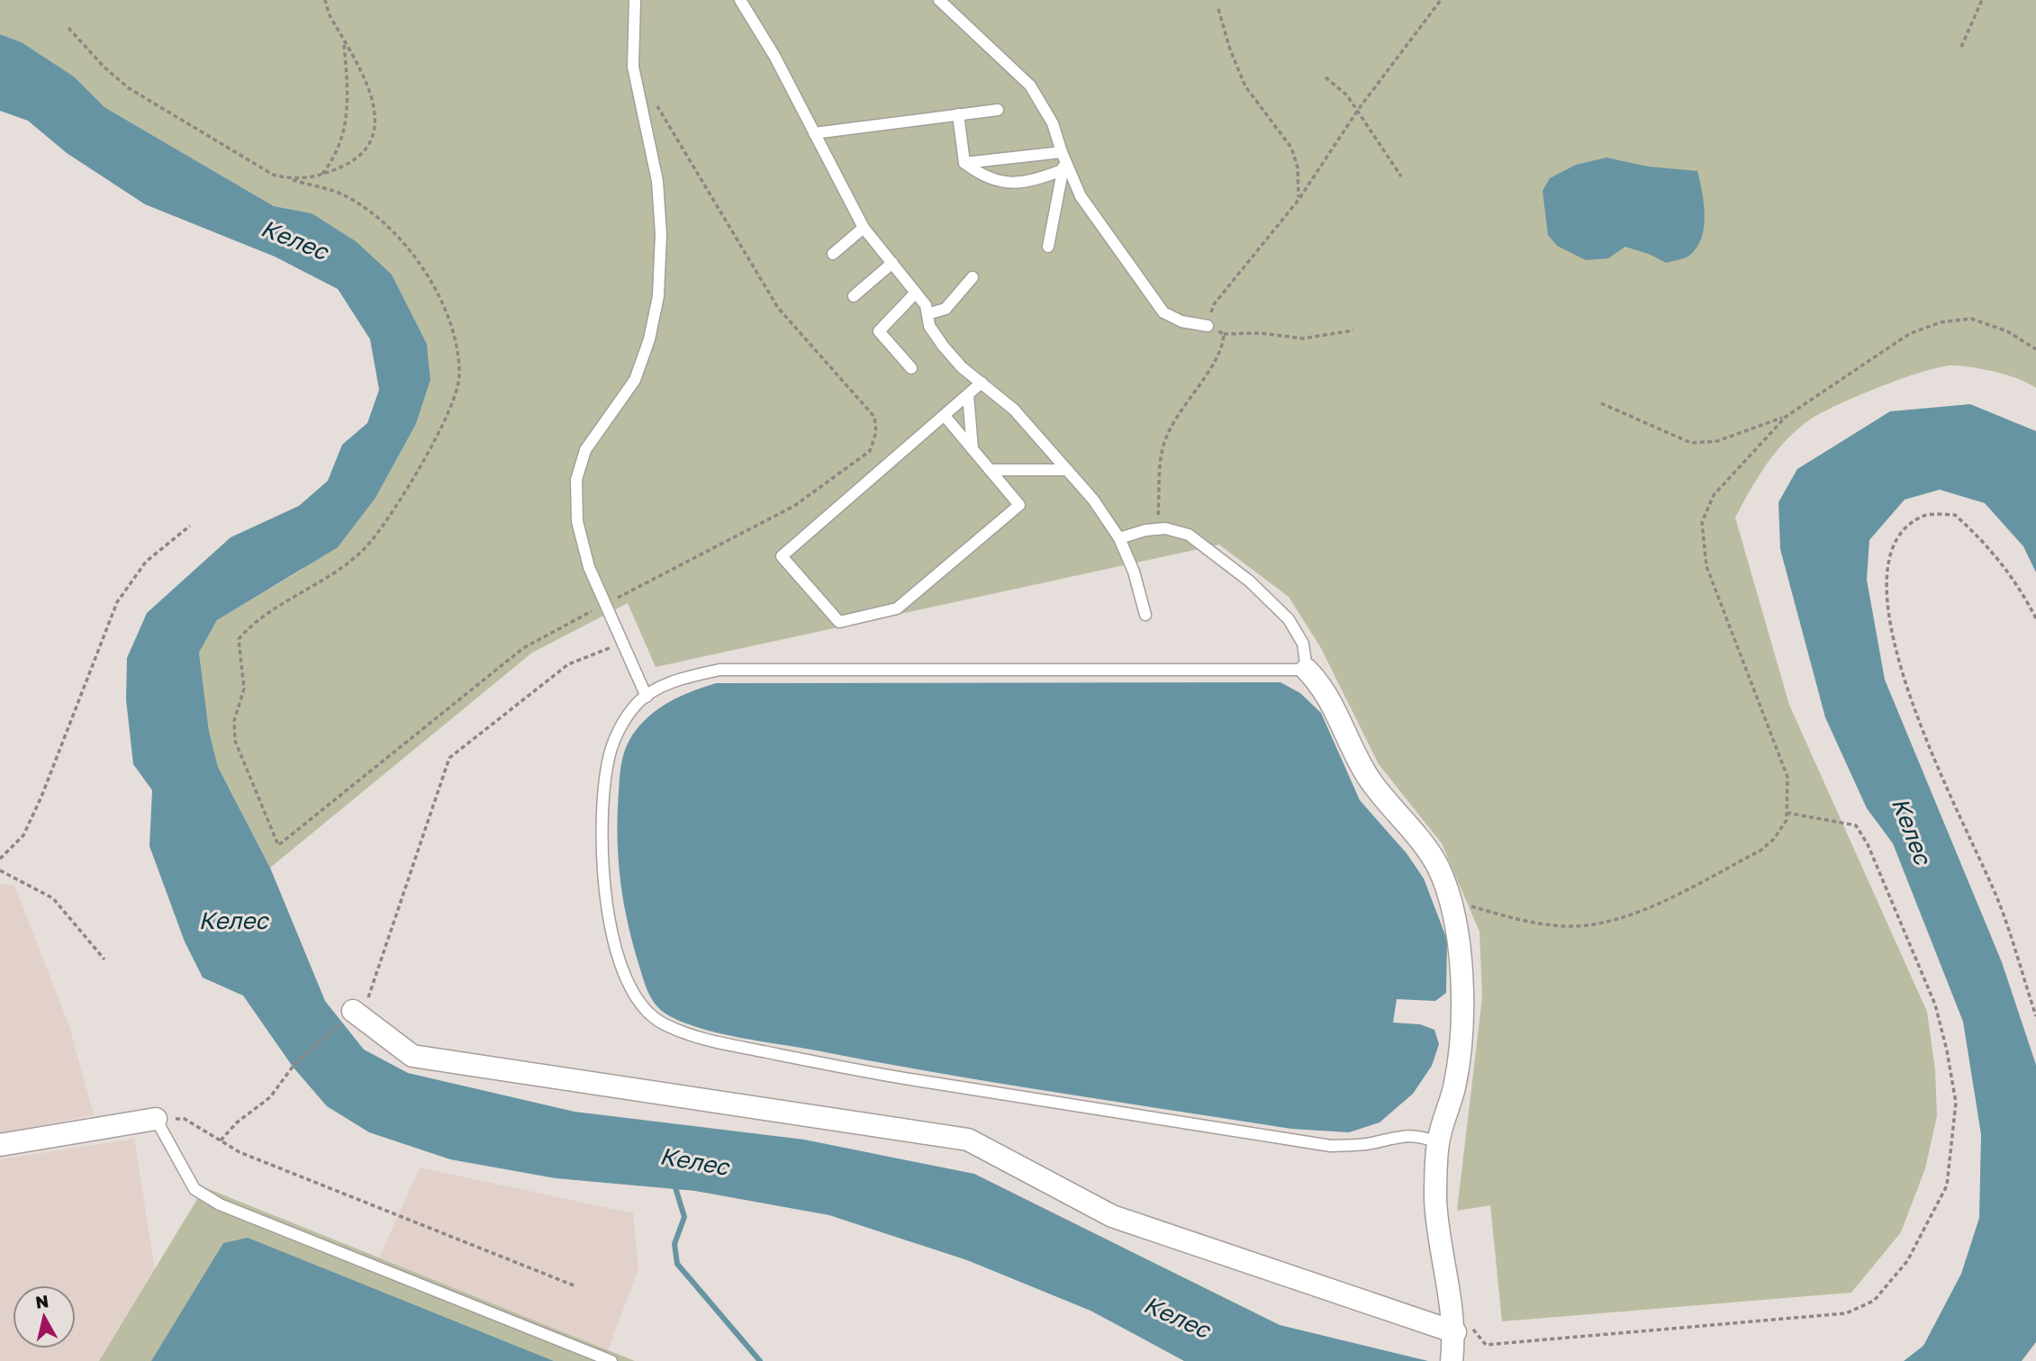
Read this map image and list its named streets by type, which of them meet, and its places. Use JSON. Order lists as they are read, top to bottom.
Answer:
{
  "water": ["Келес"],
  "north": "top"
}
